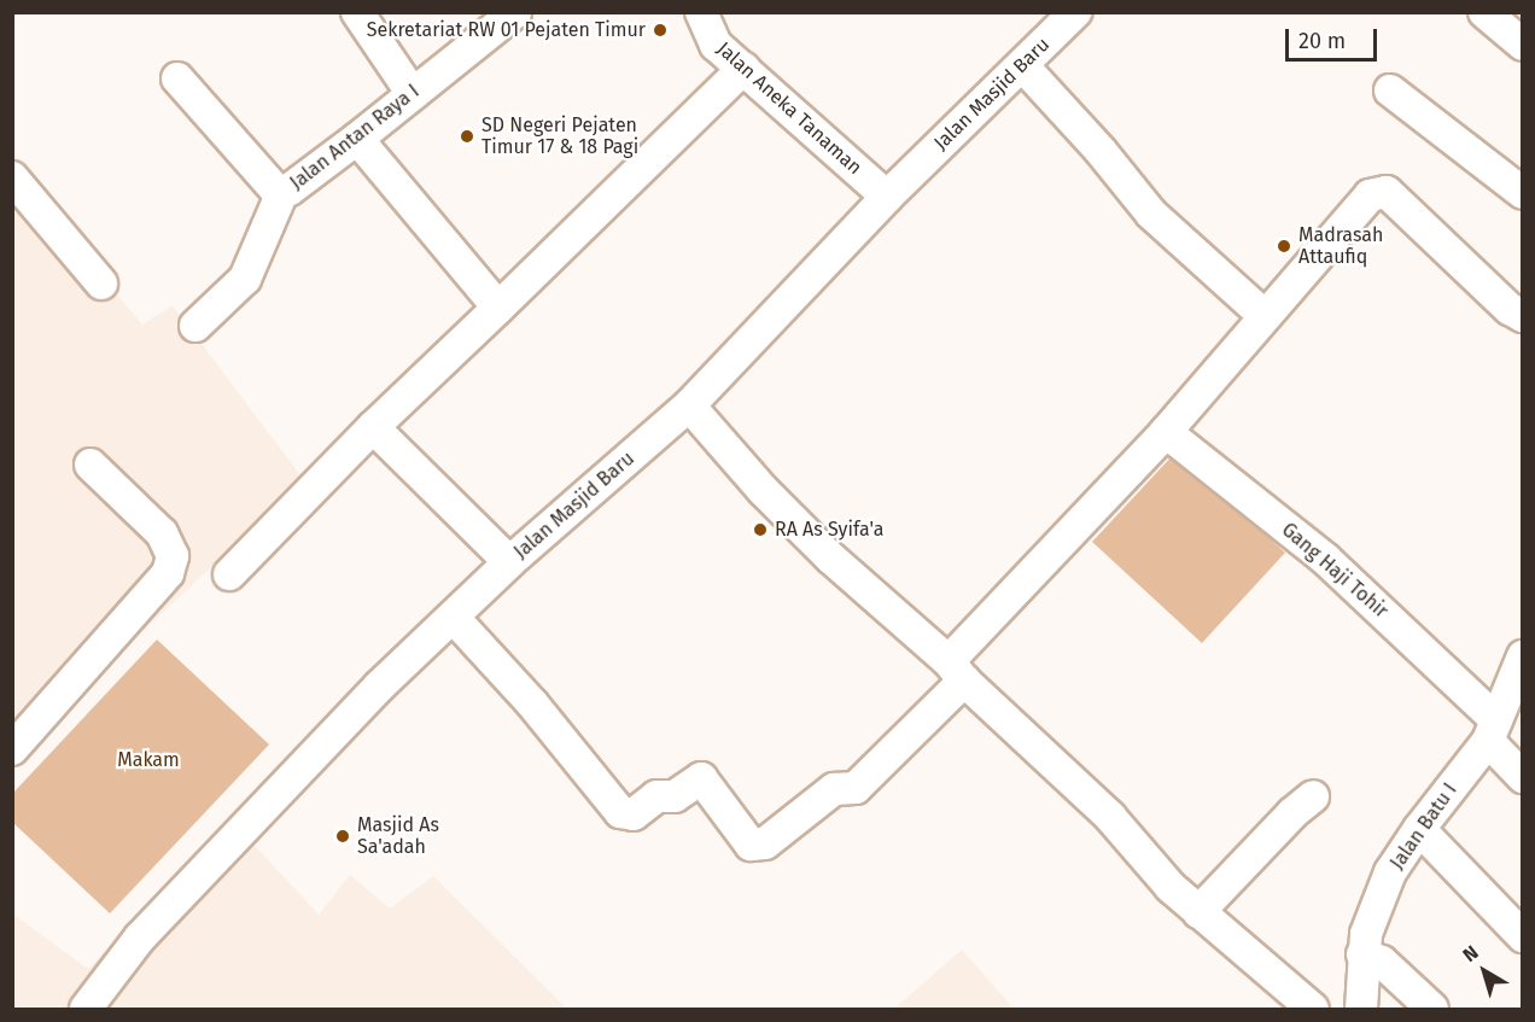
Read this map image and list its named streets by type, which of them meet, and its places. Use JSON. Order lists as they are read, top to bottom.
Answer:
{
  "streets": {
    "street": [
      "Jalan Masjid Baru",
      "Jalan Aneka Tanaman",
      "Jalan Antan Raya I",
      "Gang Haji Tohir",
      "Jalan Batu I"
    ]
  },
  "crossings": [
    ["Jalan Masjid Baru", "Jalan Aneka Tanaman"],
    ["Gang Haji Tohir", "Jalan Batu I"]
  ],
  "parks": ["Makam"],
  "places": [
    "Sekretariat RW 01 Pejaten Timur",
    "SD Negeri Pejaten Timur 17 & 18 Pagi",
    "Madrasah Attaufiq",
    "RA As Syifa'a",
    "Masjid As Sa'adah"
  ],
  "scale_bar": "20 m",
  "north": "top left"
}
